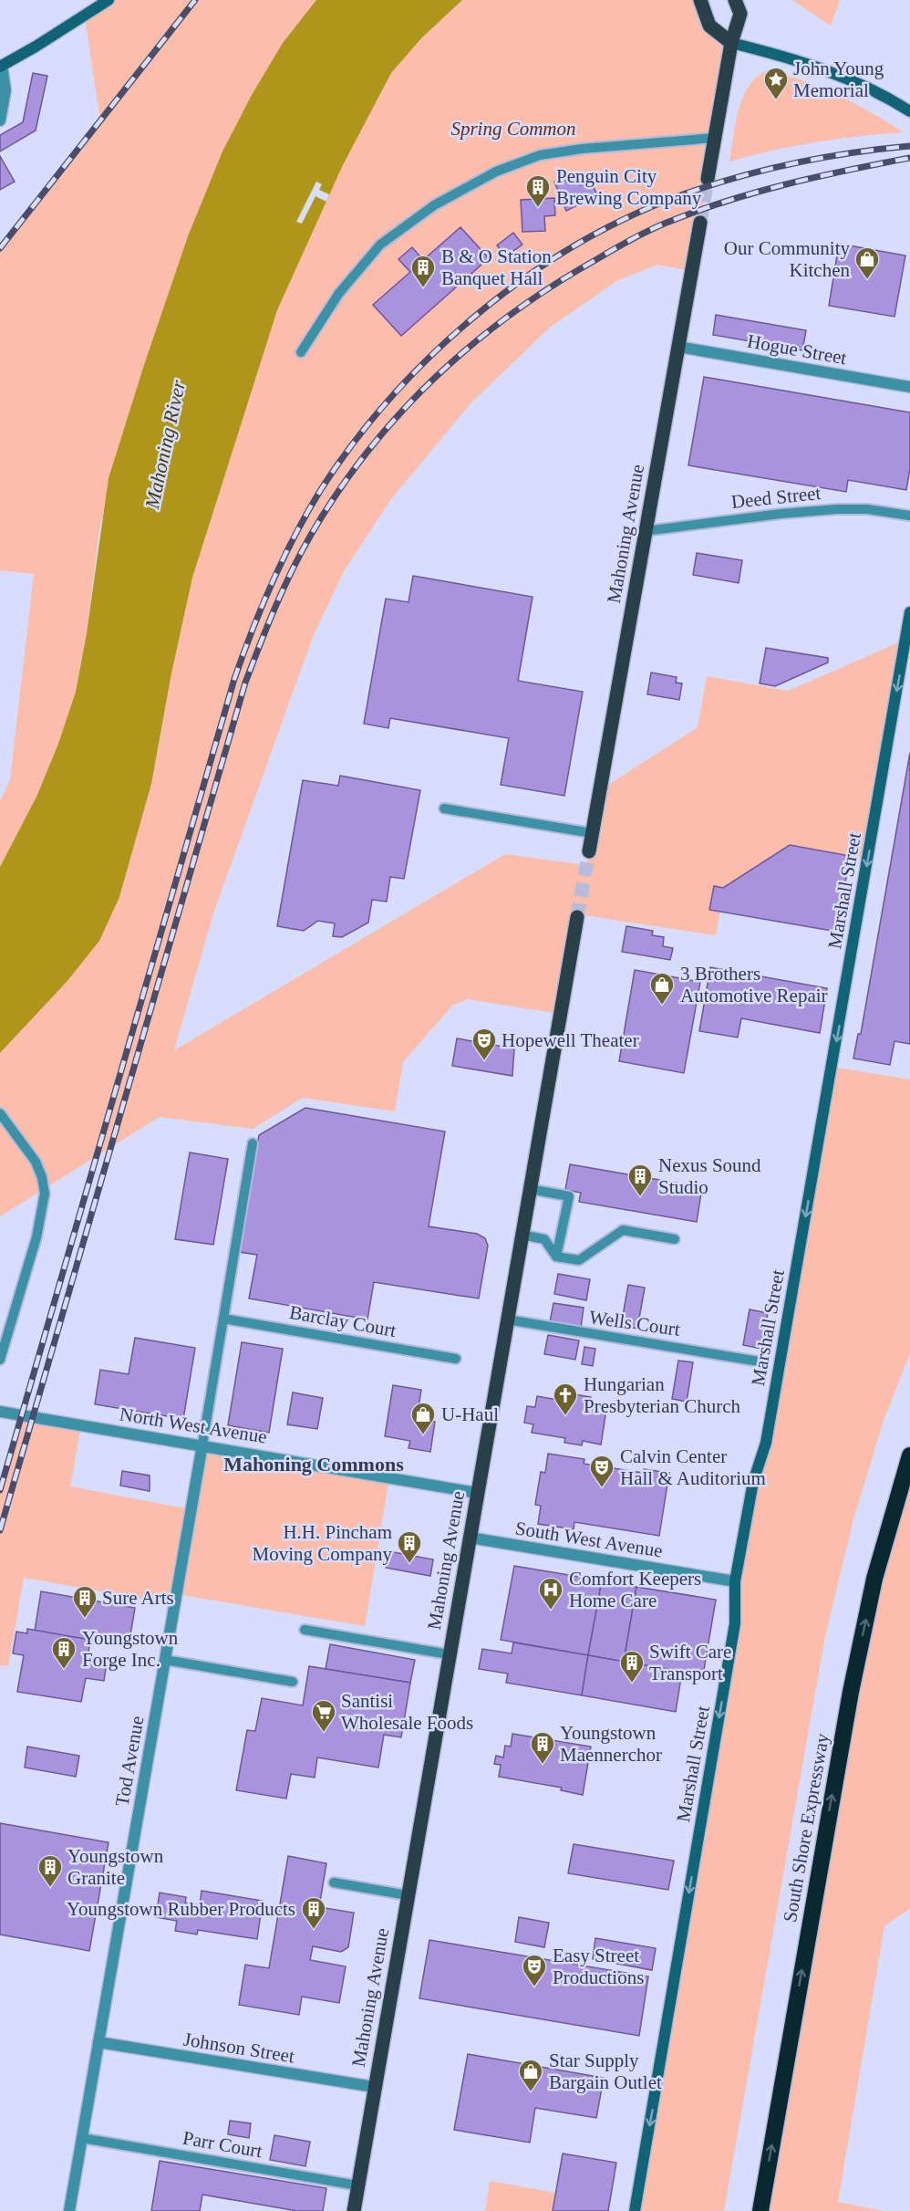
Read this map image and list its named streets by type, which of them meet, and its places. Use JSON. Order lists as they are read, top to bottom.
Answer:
{
  "streets": {
    "highway": ["South Shore Expressway"],
    "main road": ["Mahoning Avenue"],
    "street": [
      "Hogue Street",
      "Marshall Street",
      "North West Avenue",
      "South West Avenue",
      "Tod Avenue",
      "Johnson Street"
    ],
    "lane": [
      "Deed Street",
      "Barclay Court",
      "Wells Court",
      "Parr Court"
    ]
  },
  "crossings": [
    ["Hogue Street", "Mahoning Avenue"],
    ["Deed Street", "Mahoning Avenue"],
    ["Mahoning Avenue", "Wells Court"],
    ["Mahoning Avenue", "North West Avenue"],
    ["Mahoning Avenue", "South West Avenue"],
    ["Mahoning Avenue", "Johnson Street"],
    ["Mahoning Avenue", "Parr Court"],
    ["Marshall Street", "South West Avenue"],
    ["Barclay Court", "Tod Avenue"],
    ["North West Avenue", "Tod Avenue"],
    ["Tod Avenue", "Johnson Street"],
    ["Tod Avenue", "Parr Court"]
  ],
  "one_way": ["Marshall Street", "South Shore Expressway"],
  "districts": ["Mahoning Commons"],
  "water": ["Mahoning River"],
  "parks": ["Spring Common"],
  "places": {
    "place": ["John Young Memorial"],
    "building": [
      "Penguin City Brewing Company",
      "B & O Station Banquet Hall",
      "Nexus Sound Studio",
      "H.H. Pincham Moving Company",
      "Sure Arts",
      "Youngstown Forge Inc.",
      "Swift Care Transport",
      "Youngstown Maennerchor",
      "Youngstown Granite",
      "Youngstown Rubber Products"
    ],
    "shop": [
      "Our Community Kitchen",
      "3 Brothers Automotive Repair",
      "U-Haul",
      "Star Supply Bargain Outlet"
    ],
    "theatre": ["Hopewell Theater", "Calvin Center Hall & Auditorium", "Easy Street Productions"],
    "church": ["Hungarian Presbyterian Church"],
    "hospital": ["Comfort Keepers Home Care"],
    "supermarket": ["Santisi Wholesale Foods"]
  }
}
